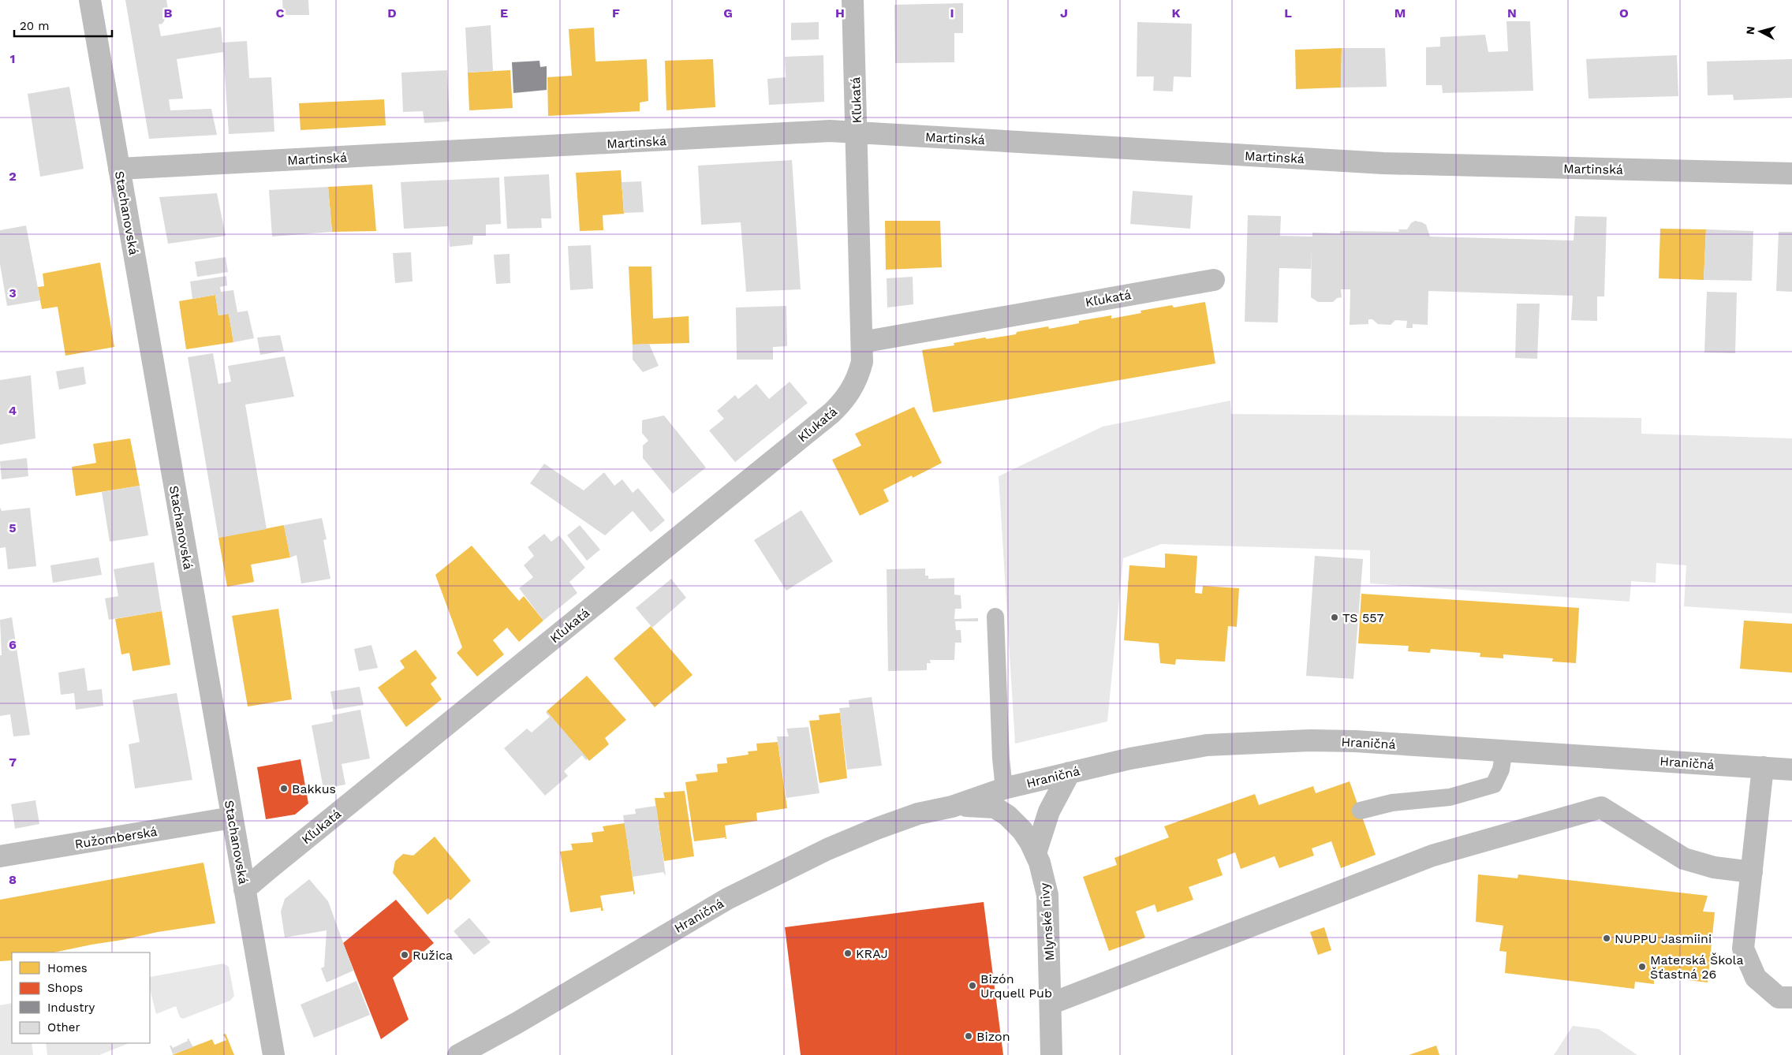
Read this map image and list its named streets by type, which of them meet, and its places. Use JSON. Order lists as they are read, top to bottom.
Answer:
{
  "streets": {
    "street": [
      "Kľukatá",
      "Martinská",
      "Stachanovská",
      "Hraničná",
      "Ružomberská",
      "Mlynské nivy"
    ]
  },
  "crossings": [
    ["Kľukatá", "Martinská"],
    ["Kľukatá", "Stachanovská"],
    ["Martinská", "Stachanovská"],
    ["Stachanovská", "Ružomberská"],
    ["Hraničná", "Mlynské nivy"]
  ],
  "places": [
    "TS 557",
    "Bakkus",
    "NUPPU Jasmiini",
    "KRAJ",
    "Ružica",
    "Materská Škola Šťastná 26",
    "Bizón Urquell Pub",
    "Bizon"
  ],
  "legend": [
    "Homes",
    "Shops",
    "Industry",
    "Other"
  ],
  "scale_bar": "20 m",
  "north": "left",
  "grid": {
    "columns": [
      "B",
      "C",
      "D",
      "E",
      "F",
      "G",
      "H",
      "I",
      "J",
      "K",
      "L",
      "M",
      "N",
      "O"
    ],
    "rows": [
      "1",
      "2",
      "3",
      "4",
      "5",
      "6",
      "7",
      "8"
    ]
  }
}
